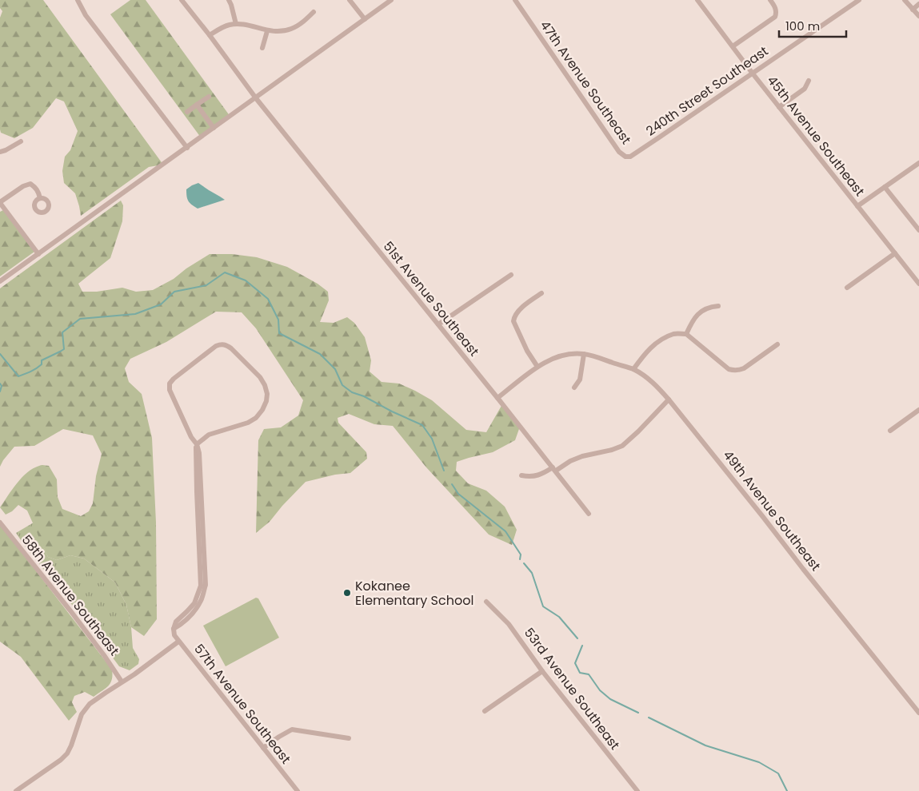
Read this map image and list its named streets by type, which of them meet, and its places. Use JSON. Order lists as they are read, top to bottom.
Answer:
{
  "streets": {
    "street": [
      "47th Avenue Southeast",
      "240th Street Southeast",
      "45th Avenue Southeast",
      "51st Avenue Southeast",
      "49th Avenue Southeast",
      "58th Avenue Southeast",
      "53rd Avenue Southeast",
      "57th Avenue Southeast"
    ]
  },
  "crossings": [
    ["47th Avenue Southeast", "240th Street Southeast"],
    ["240th Street Southeast", "45th Avenue Southeast"]
  ],
  "places": ["Kokanee Elementary School"],
  "scale_bar": "100 m"
}
